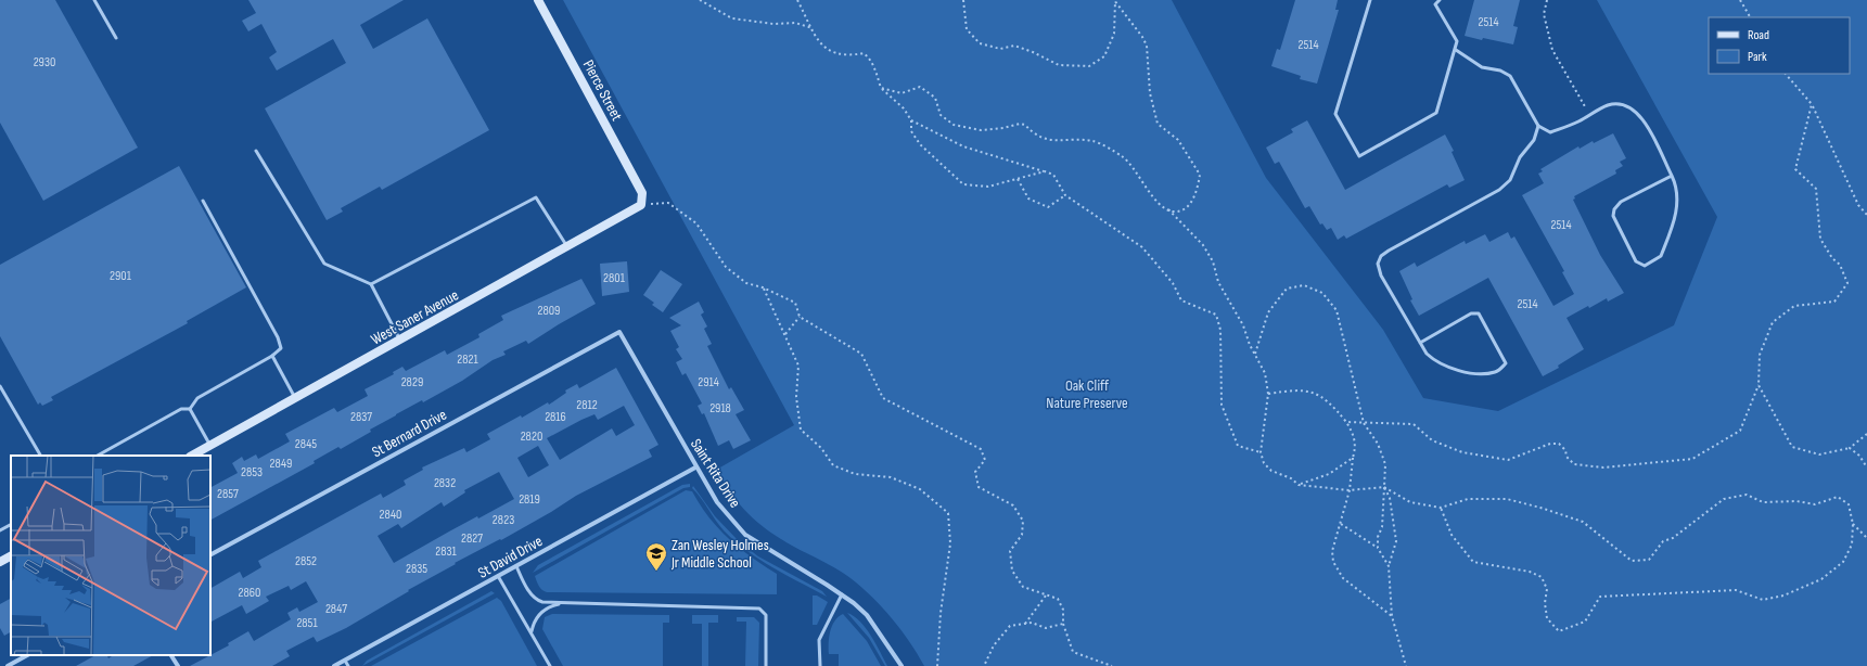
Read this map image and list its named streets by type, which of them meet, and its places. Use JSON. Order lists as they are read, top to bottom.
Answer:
{
  "streets": {
    "street": [
      "Pierce Street",
      "West Saner Avenue",
      "St Bernard Drive",
      "Saint Rita Drive",
      "St David Drive"
    ]
  },
  "crossings": [
    ["Pierce Street", "West Saner Avenue"],
    ["St Bernard Drive", "Saint Rita Drive"],
    ["Saint Rita Drive", "St David Drive"]
  ],
  "parks": ["Oak Cliff Nature Preserve"],
  "places": {
    "school or university": ["Zan Wesley Holmes Jr Middle School"]
  },
  "house_numbers": [
    "2514",
    "2514",
    "2930",
    "2514",
    "2901",
    "2801",
    "2514",
    "2809",
    "2821",
    "2829",
    "2914",
    "2812",
    "2918",
    "2837",
    "2816",
    "2820",
    "2845",
    "2849",
    "2853",
    "2832",
    "2857",
    "2819",
    "2840",
    "2823",
    "2827",
    "2831",
    "2852",
    "2835",
    "2860",
    "2847",
    "2851"
  ],
  "legend": ["Road", "Park"]
}
